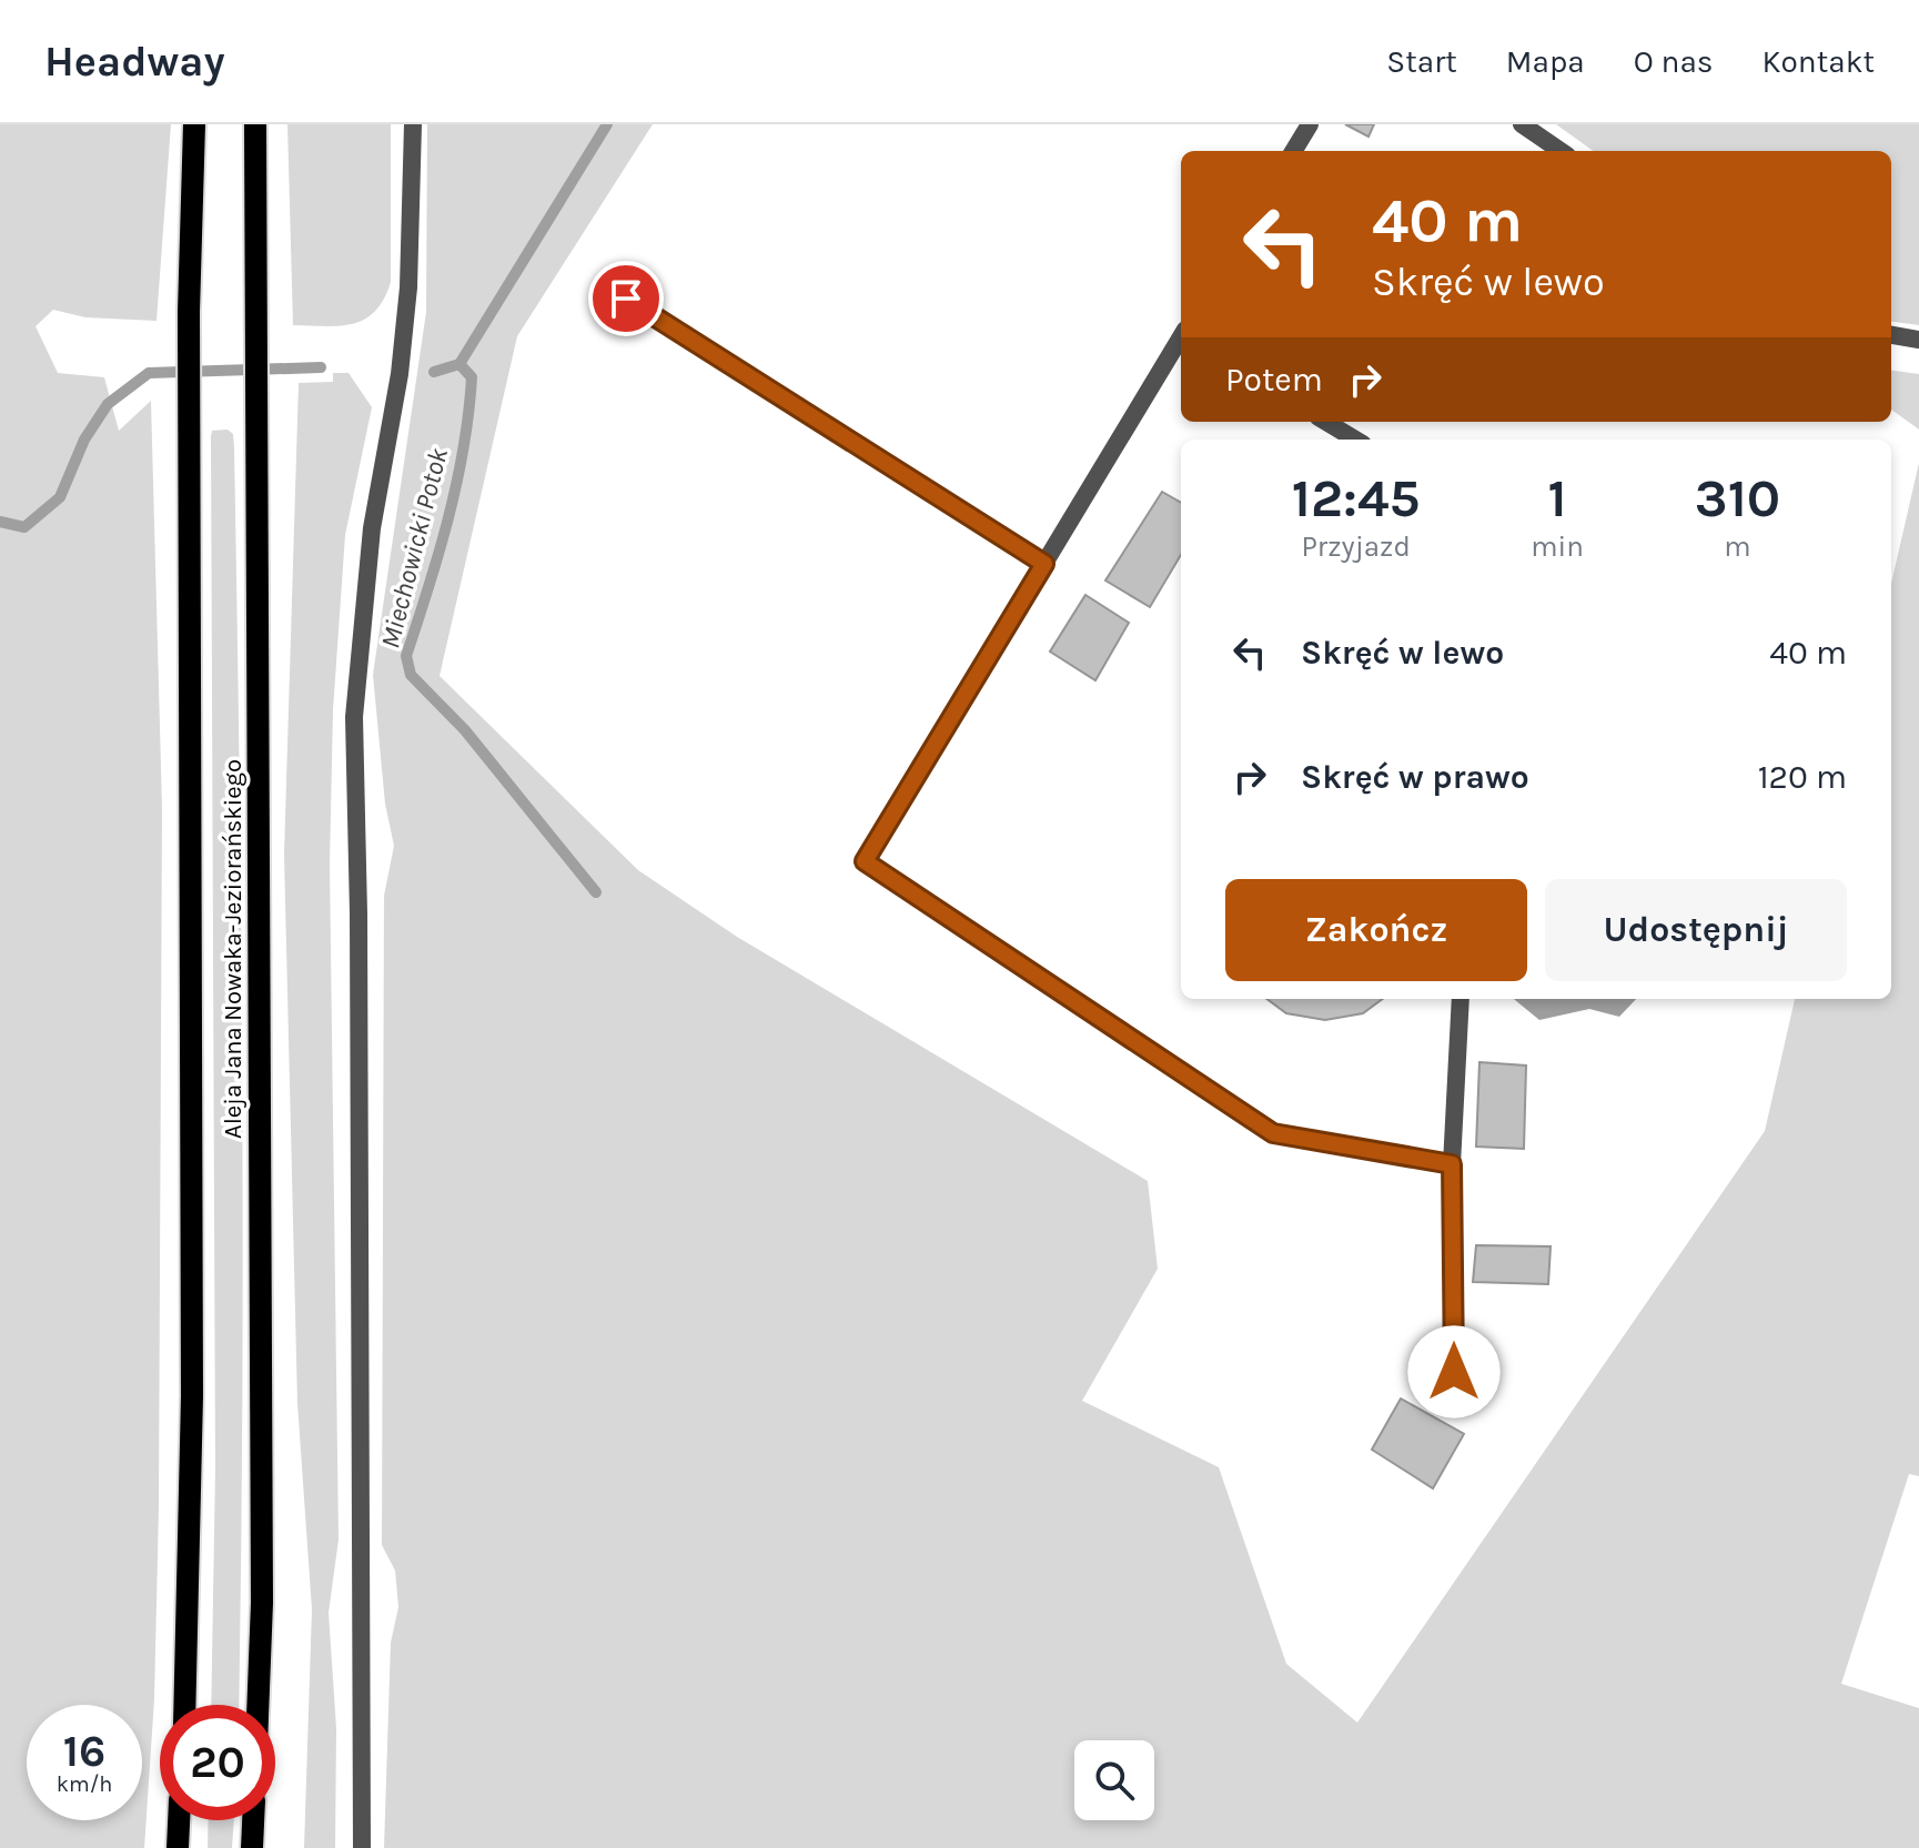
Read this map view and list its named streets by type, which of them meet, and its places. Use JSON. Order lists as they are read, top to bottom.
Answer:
{
  "streets": {
    "main road": ["Aleja Jana Nowaka-Jeziorańskiego"]
  },
  "water": ["Miechowicki Potok"],
  "page": {
    "header": "Headway",
    "nav": [
      "Start",
      "Mapa",
      "O nas",
      "Kontakt"
    ],
    "turn": ["40 m", "Skręć w lewo"],
    "then": "Potem",
    "eta": [
      "12:45",
      "Przyjazd",
      "1",
      "min",
      "310",
      "m"
    ],
    "list": [
      {
        "name": "Skręć w lewo",
        "value": "40 m"
      },
      {
        "name": "Skręć w prawo",
        "value": "120 m"
      }
    ],
    "buttons": ["Zakończ", "Udostępnij"],
    "speed": "16 km/h",
    "limit": "20"
  }
}
